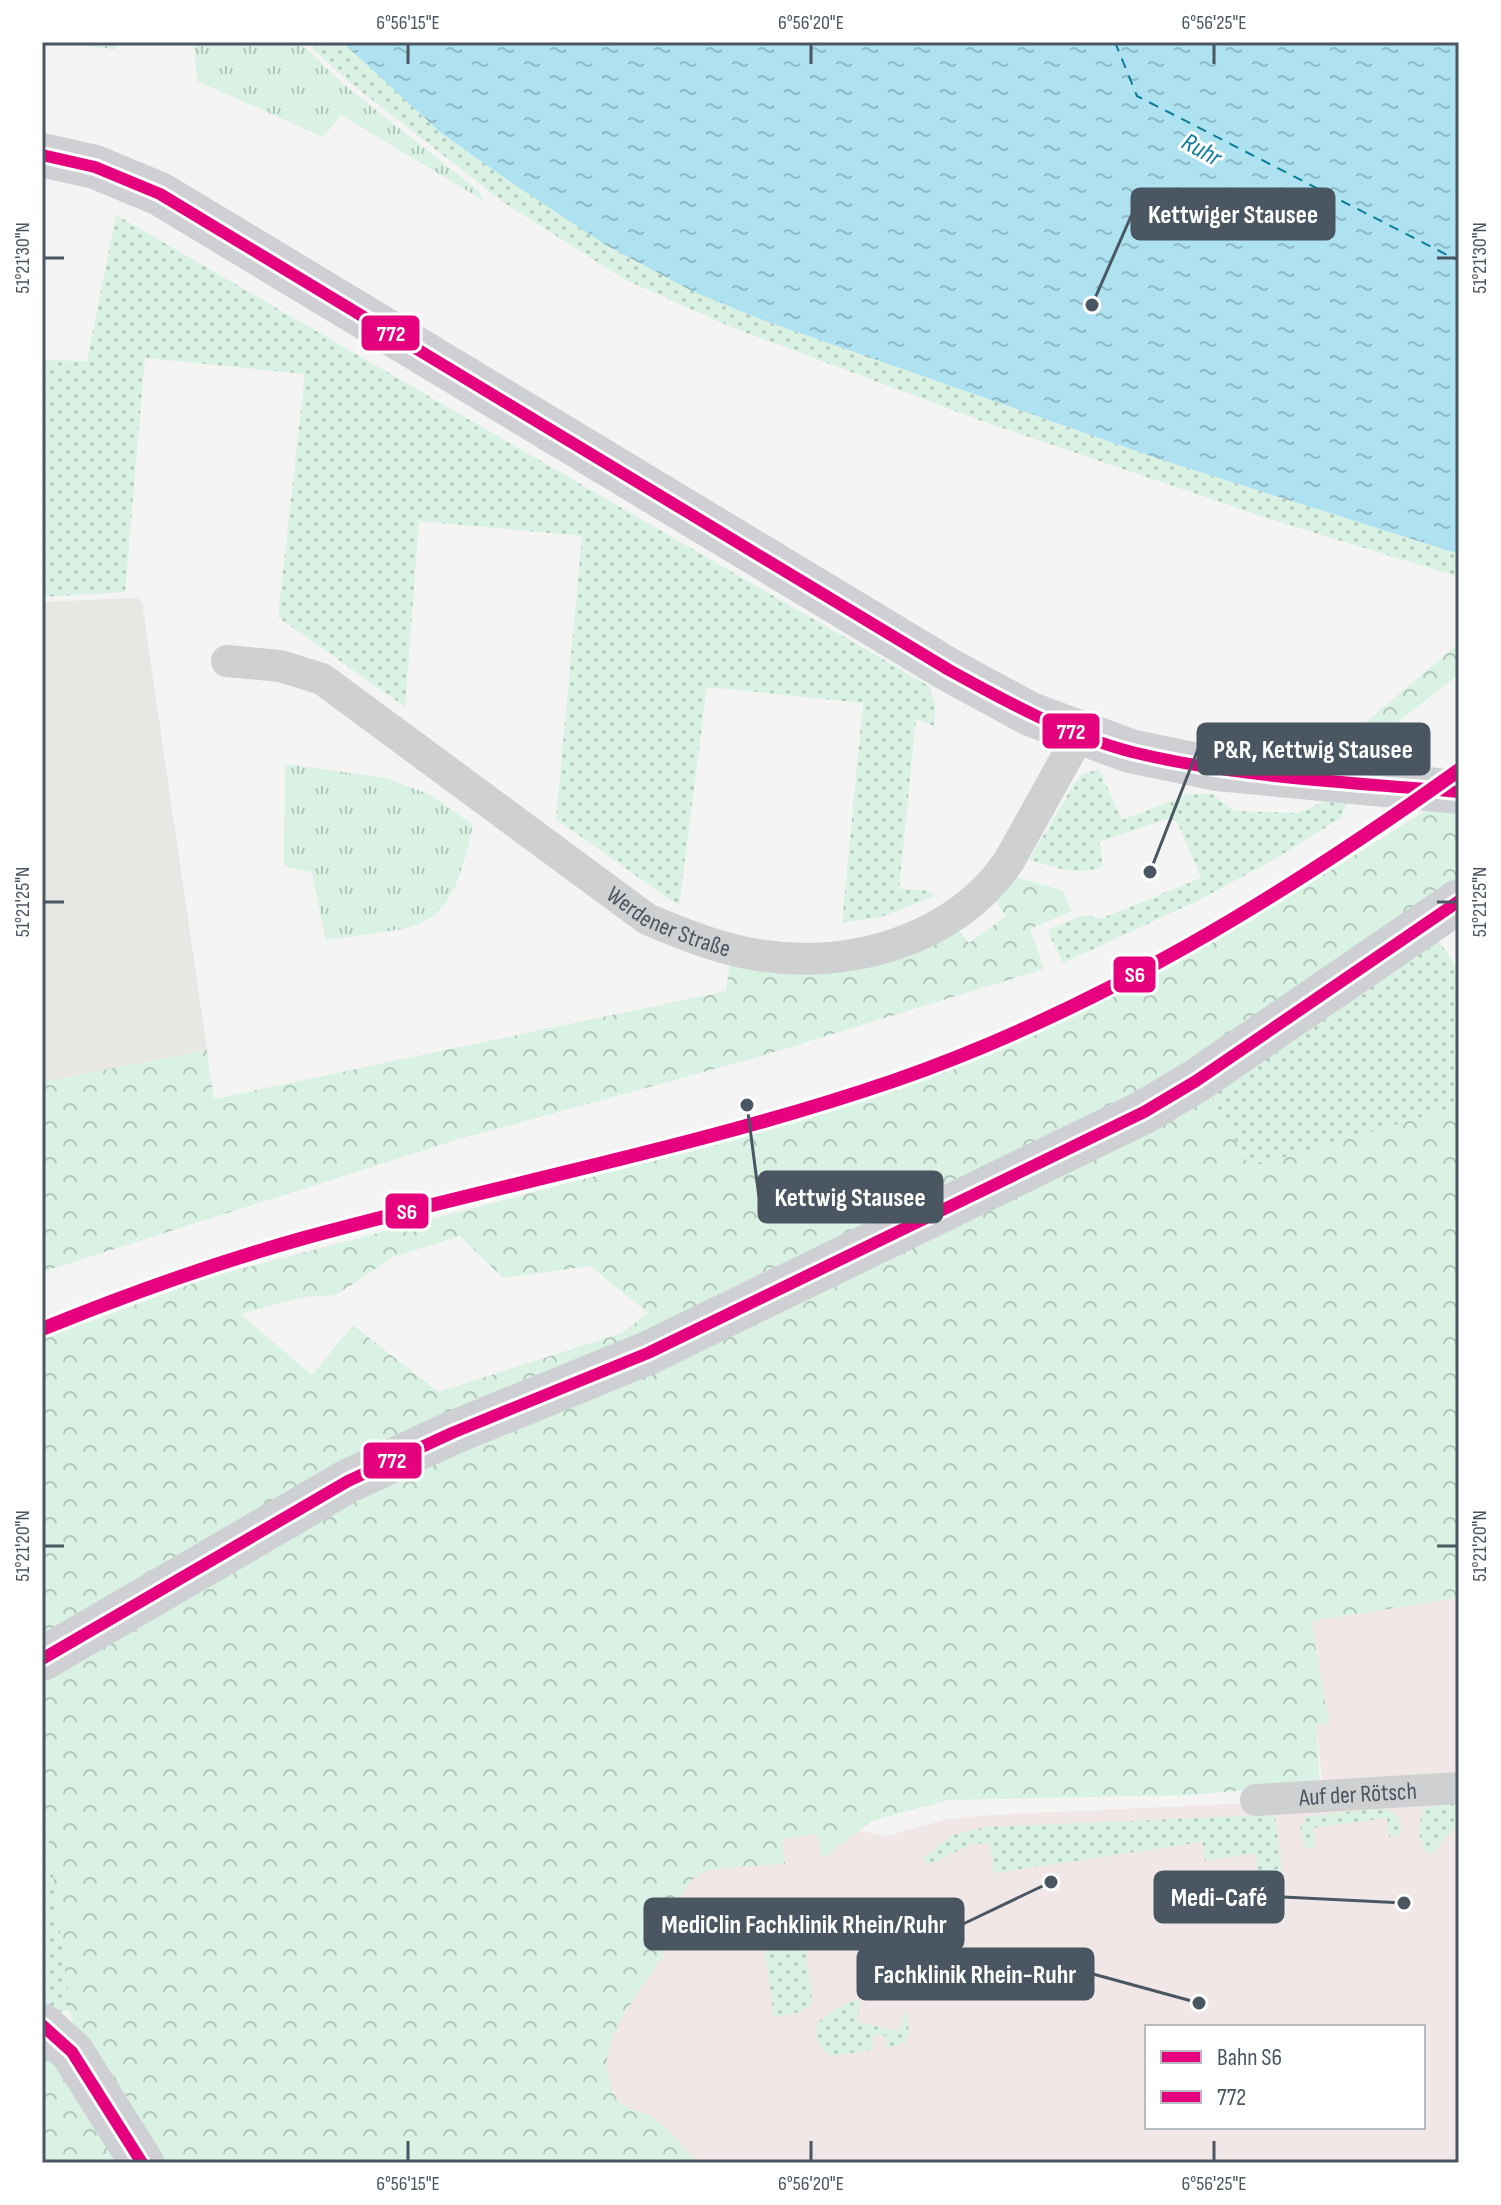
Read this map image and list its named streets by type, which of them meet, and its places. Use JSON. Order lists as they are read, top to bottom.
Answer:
{
  "streets": {
    "street": ["Werdener Straße", "Auf der Rötsch"]
  },
  "water": ["Ruhr"],
  "places": [
    "Kettwiger Stausee",
    "P&R, Kettwig Stausee",
    "Kettwig Stausee",
    "MediClin Fachklinik Rhein/Ruhr",
    "Medi-Café",
    "Fachklinik Rhein-Ruhr"
  ],
  "lines": ["transit line 772", "rail line S6"],
  "legend": ["Bahn S6", "772"],
  "coordinates": [
    "6°56'15\"E",
    "6°56'20\"E",
    "6°56'25\"E",
    "51°21'30\"N",
    "51°21'25\"N",
    "51°21'20\"N"
  ]
}
